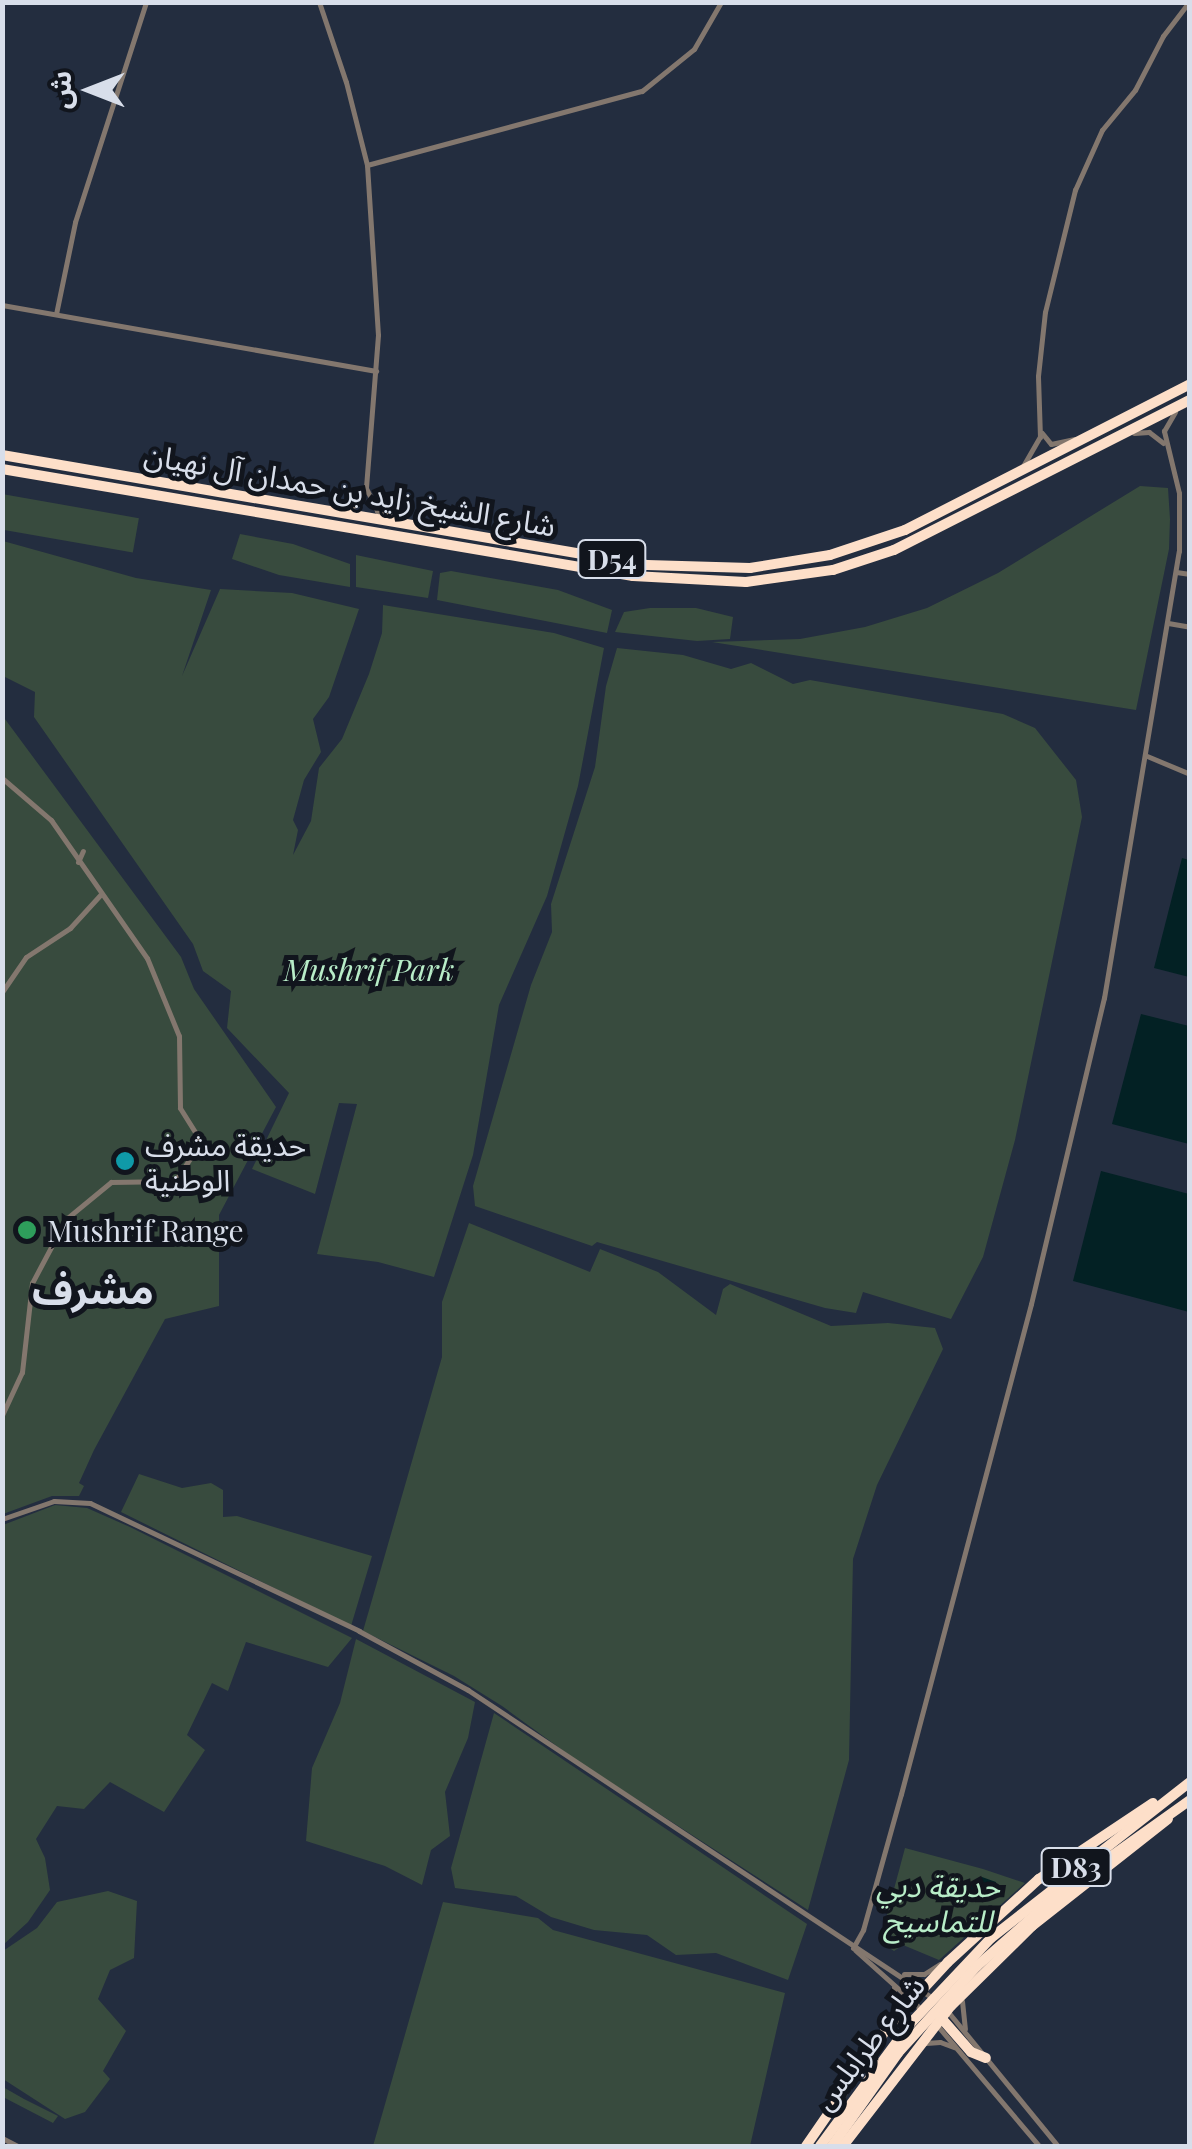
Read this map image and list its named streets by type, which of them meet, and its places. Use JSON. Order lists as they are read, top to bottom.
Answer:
{
  "streets": {
    "highway": [
      "شارع الشيخ زايد بن حمدان آل نهيان",
      "D54",
      "D83",
      "شارع طرابلس"
    ]
  },
  "districts": ["مشرف"],
  "parks": ["Mushrif Park", "حديقة دبي للتماسيح"],
  "places": ["حديقة مشرف الوطنية", "Mushrif Range"],
  "north": "left"
}
